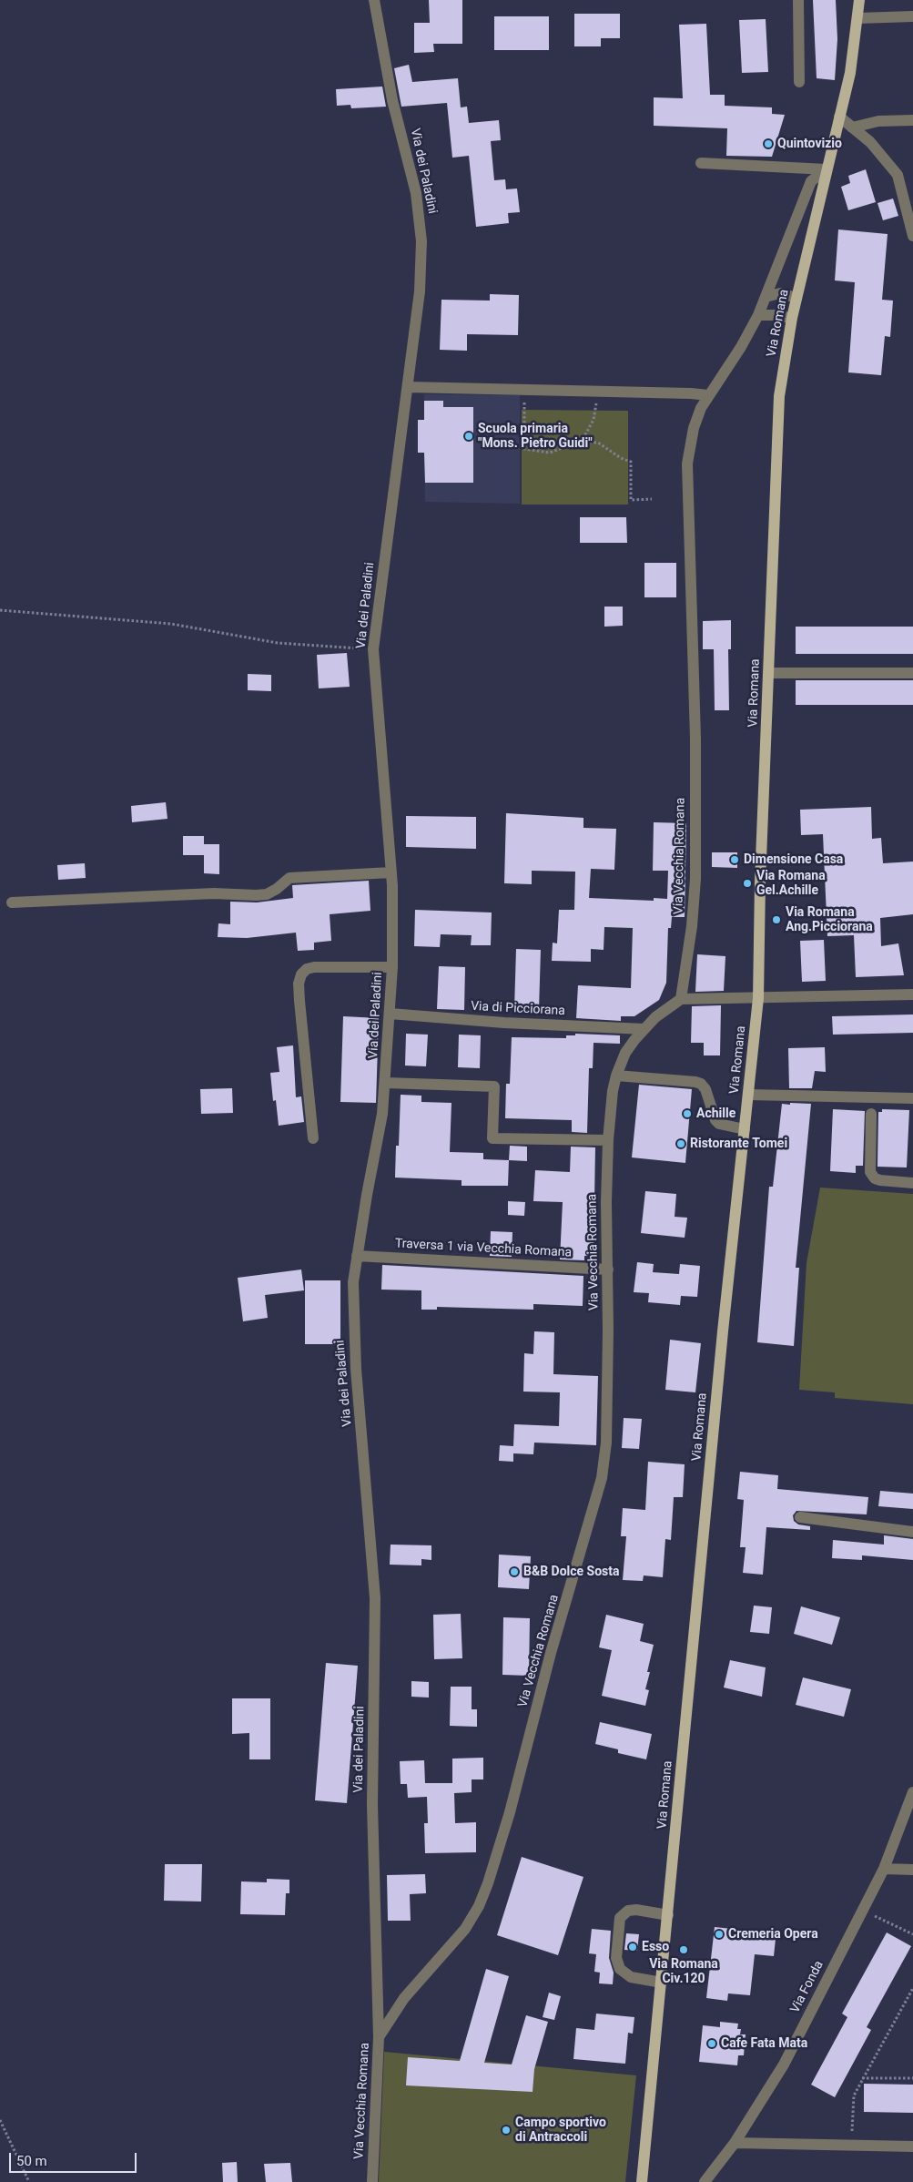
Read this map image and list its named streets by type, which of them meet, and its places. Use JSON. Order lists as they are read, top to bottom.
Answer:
{
  "streets": {
    "main road": ["Via Romana"],
    "street": [
      "Via dei Paladini",
      "Via Vecchia Romana",
      "Via di Picciorana",
      "Traversa 1 via Vecchia Romana",
      "Via Fonda"
    ]
  },
  "crossings": [
    ["Via dei Paladini", "Via Vecchia Romana"],
    ["Via dei Paladini", "Via di Picciorana"],
    ["Via dei Paladini", "Traversa 1 via Vecchia Romana"],
    ["Via Romana", "Via Vecchia Romana"],
    ["Via Vecchia Romana", "Via di Picciorana"],
    ["Via Vecchia Romana", "Traversa 1 via Vecchia Romana"]
  ],
  "places": [
    "Quintovizio",
    "Scuola primaria \"Mons. Pietro Guidi\"",
    "Dimensione Casa",
    "Via Romana Gel.Achille",
    "Via Romana Ang.Picciorana",
    "Achille",
    "Ristorante Tomei",
    "B&B Dolce Sosta",
    "Cremeria Opera",
    "Esso",
    "Via Romana Civ.120",
    "Cafe Fata Mata",
    "Campo sportivo di Antraccoli"
  ],
  "scale_bar": "50 m"
}
